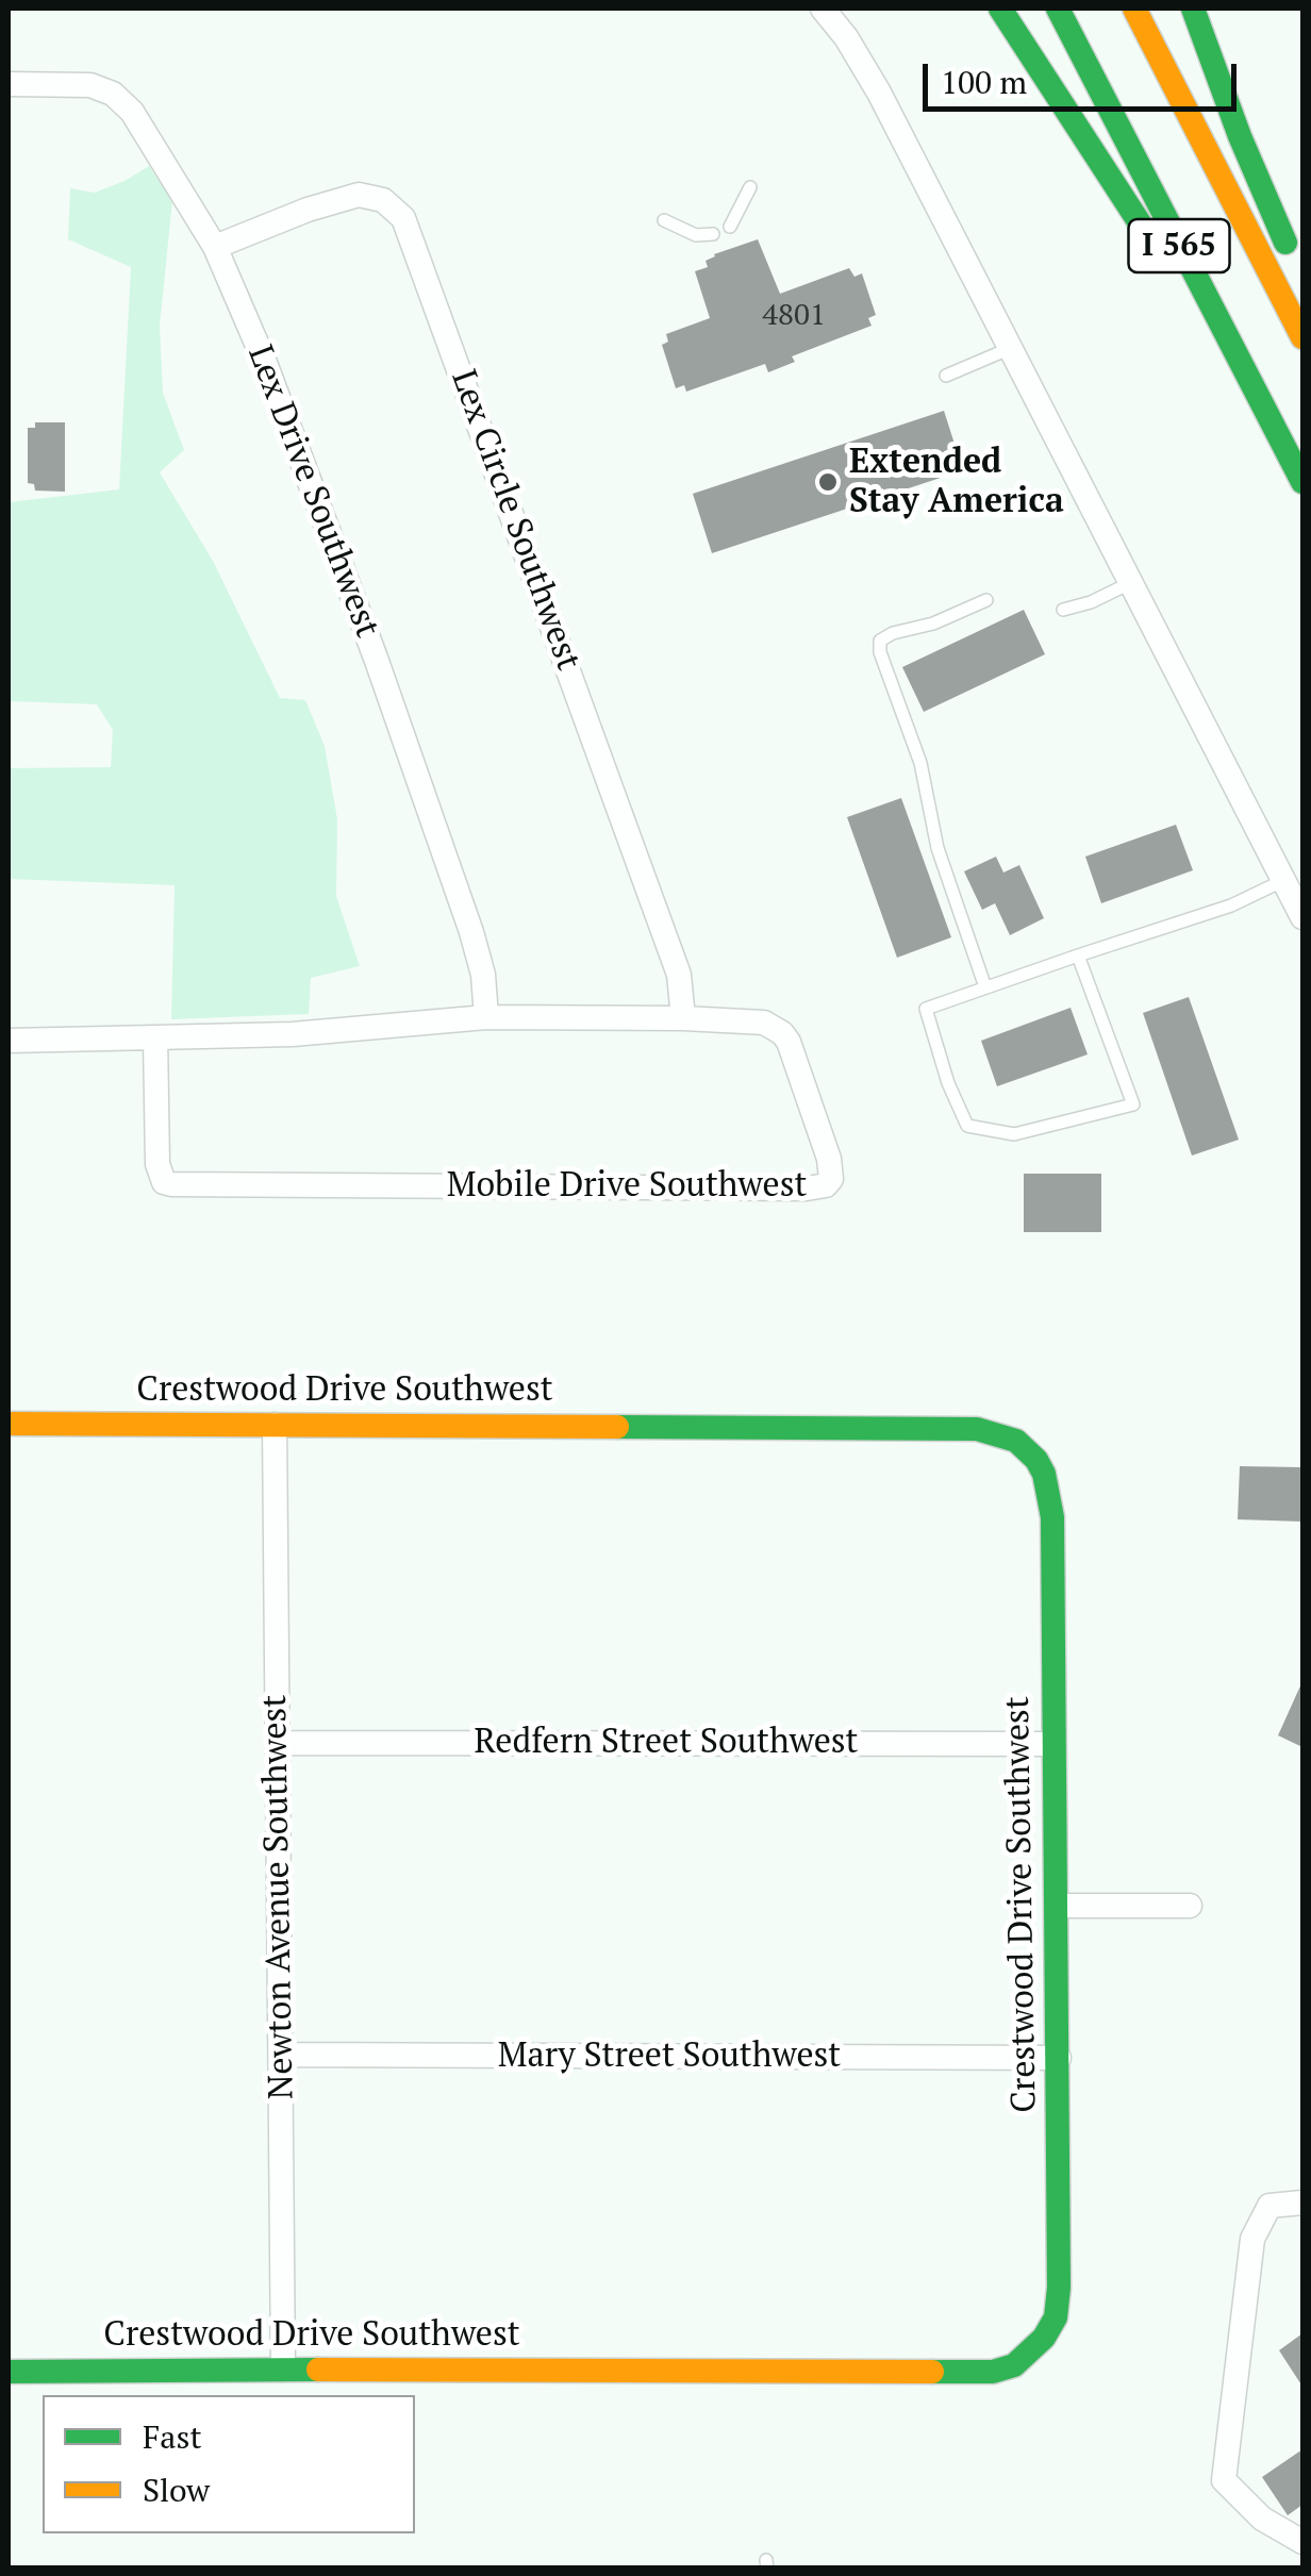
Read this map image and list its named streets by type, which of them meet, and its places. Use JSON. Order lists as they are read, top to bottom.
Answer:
{
  "streets": {
    "main road": ["I 565", "Crestwood Drive Southwest"],
    "street": [
      "Lex Drive Southwest",
      "Lex Circle Southwest",
      "Mobile Drive Southwest",
      "Redfern Street Southwest",
      "Newton Avenue Southwest",
      "Mary Street Southwest"
    ]
  },
  "crossings": [
    ["Lex Drive Southwest", "Lex Circle Southwest"],
    ["Lex Drive Southwest", "Mobile Drive Southwest"],
    ["Lex Circle Southwest", "Mobile Drive Southwest"],
    ["Crestwood Drive Southwest", "Redfern Street Southwest"],
    ["Crestwood Drive Southwest", "Newton Avenue Southwest"],
    ["Crestwood Drive Southwest", "Mary Street Southwest"],
    ["Redfern Street Southwest", "Newton Avenue Southwest"],
    ["Newton Avenue Southwest", "Mary Street Southwest"]
  ],
  "places": ["Extended Stay America"],
  "house_numbers": ["4801"],
  "legend": ["Fast", "Slow"],
  "scale_bar": "100 m"
}
